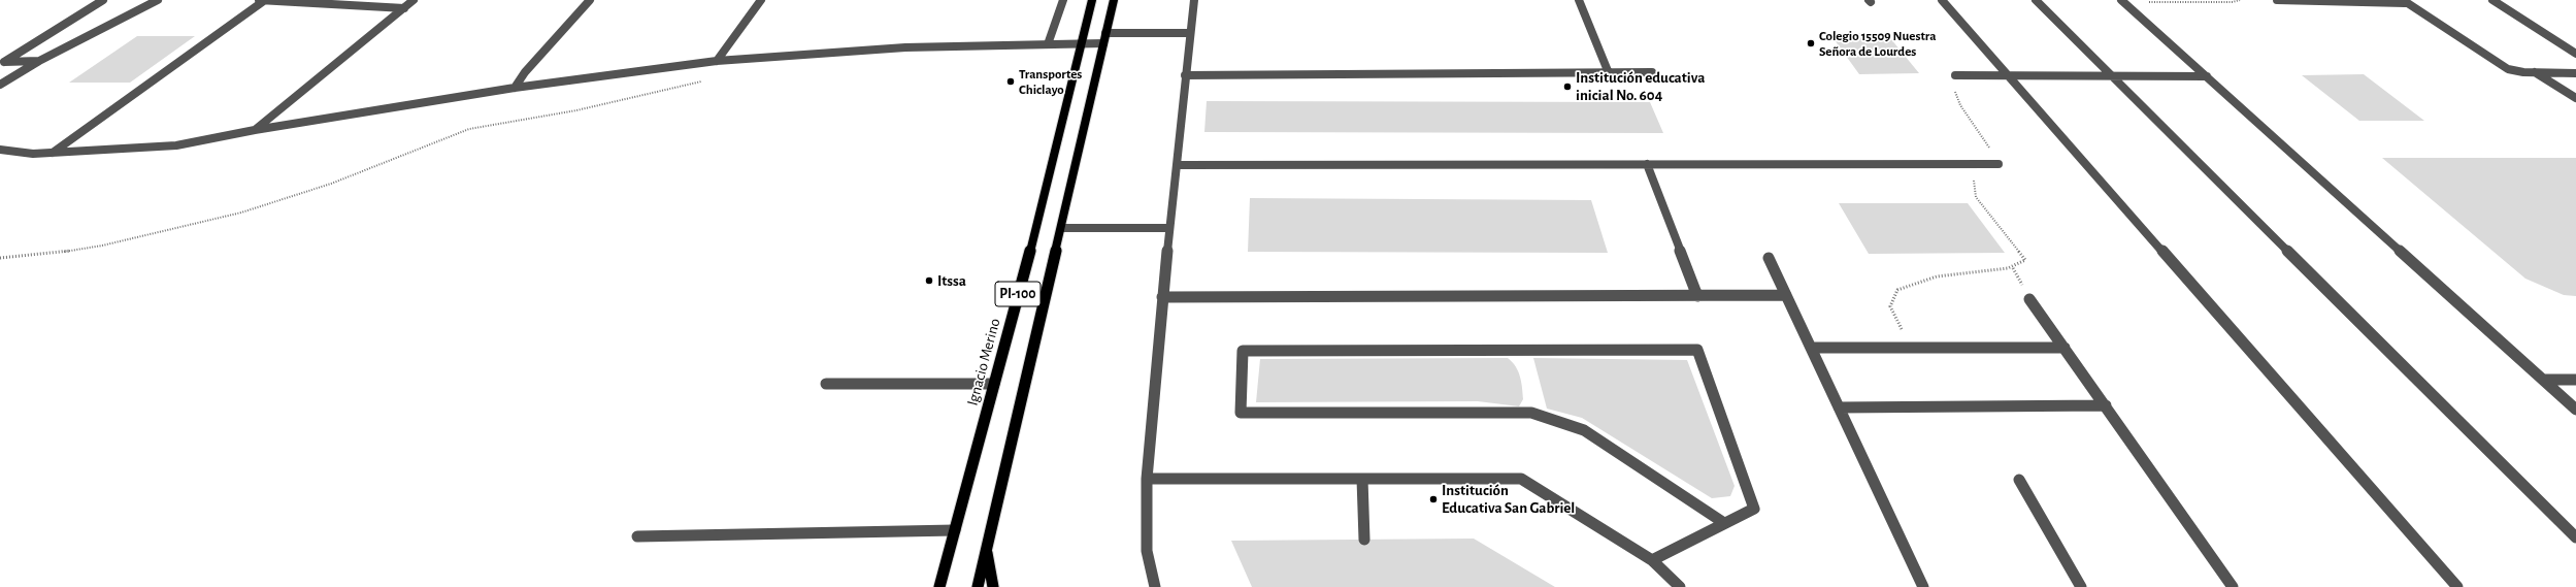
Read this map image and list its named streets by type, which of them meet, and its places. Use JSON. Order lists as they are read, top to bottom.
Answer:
{
  "streets": {
    "main road": ["PI-100", "Ignacio Merino"]
  },
  "places": [
    "Colegio 15509 Nuestra Señora de Lourdes",
    "Transportes Chiclayo",
    "Institución educativa inicial No. 604",
    "Itssa",
    "Institución Educativa San Gabriel"
  ]
}
